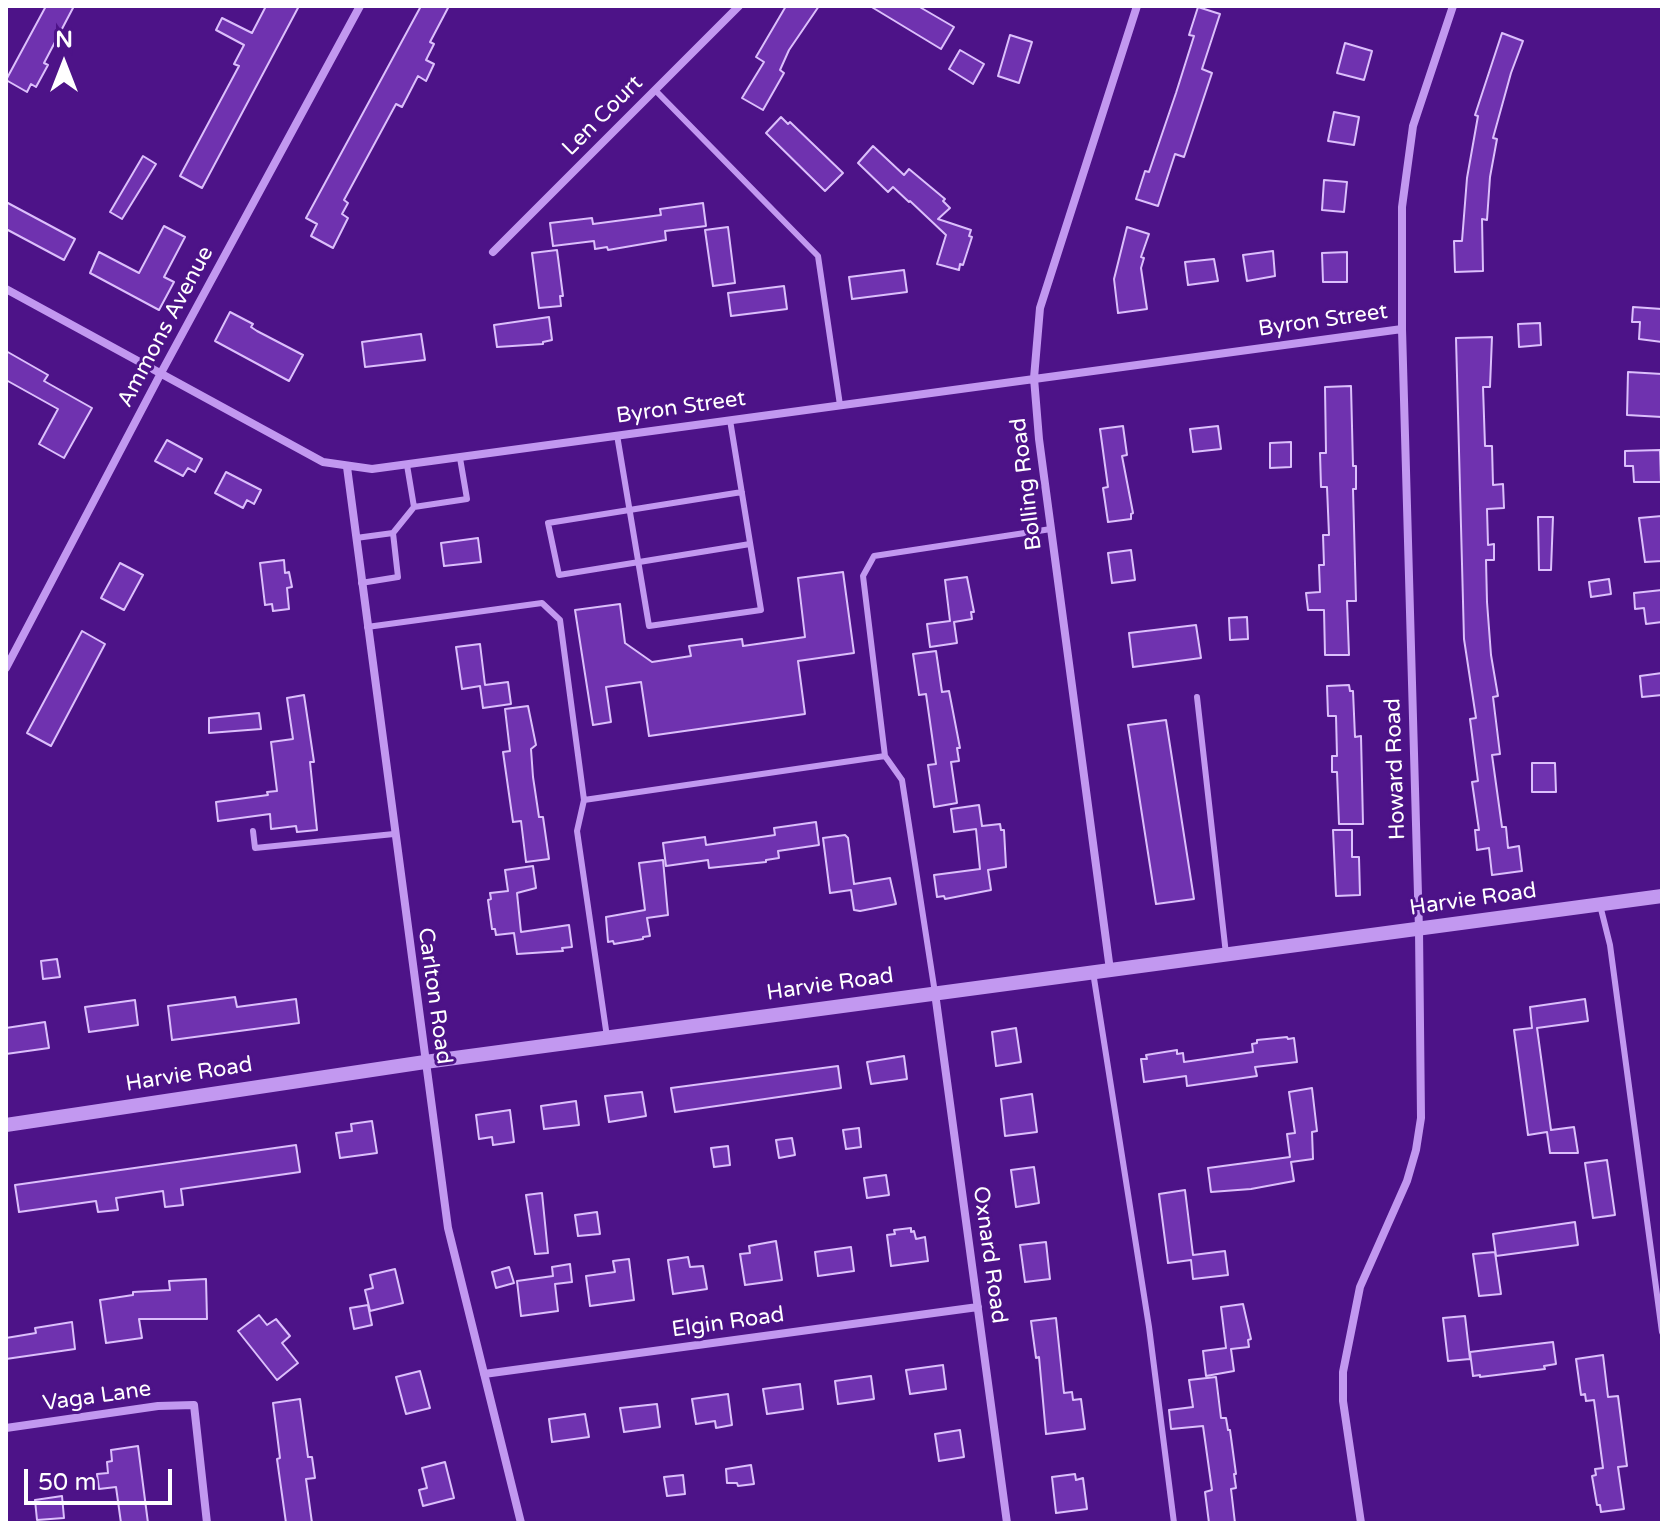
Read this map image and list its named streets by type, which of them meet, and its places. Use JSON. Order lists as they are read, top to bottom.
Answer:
{
  "streets": {
    "street": [
      "Len Court",
      "Byron Street",
      "Ammons Avenue",
      "Bolling Road",
      "Howard Road",
      "Harvie Road",
      "Carlton Road",
      "Oxnard Road",
      "Elgin Road",
      "Vaga Lane"
    ]
  },
  "crossings": [
    ["Byron Street", "Ammons Avenue"],
    ["Byron Street", "Bolling Road"],
    ["Byron Street", "Howard Road"],
    ["Byron Street", "Carlton Road"],
    ["Bolling Road", "Harvie Road"],
    ["Howard Road", "Harvie Road"],
    ["Harvie Road", "Carlton Road"],
    ["Harvie Road", "Oxnard Road"],
    ["Carlton Road", "Elgin Road"],
    ["Oxnard Road", "Elgin Road"]
  ],
  "scale_bar": "50 m",
  "north": "top"
}
